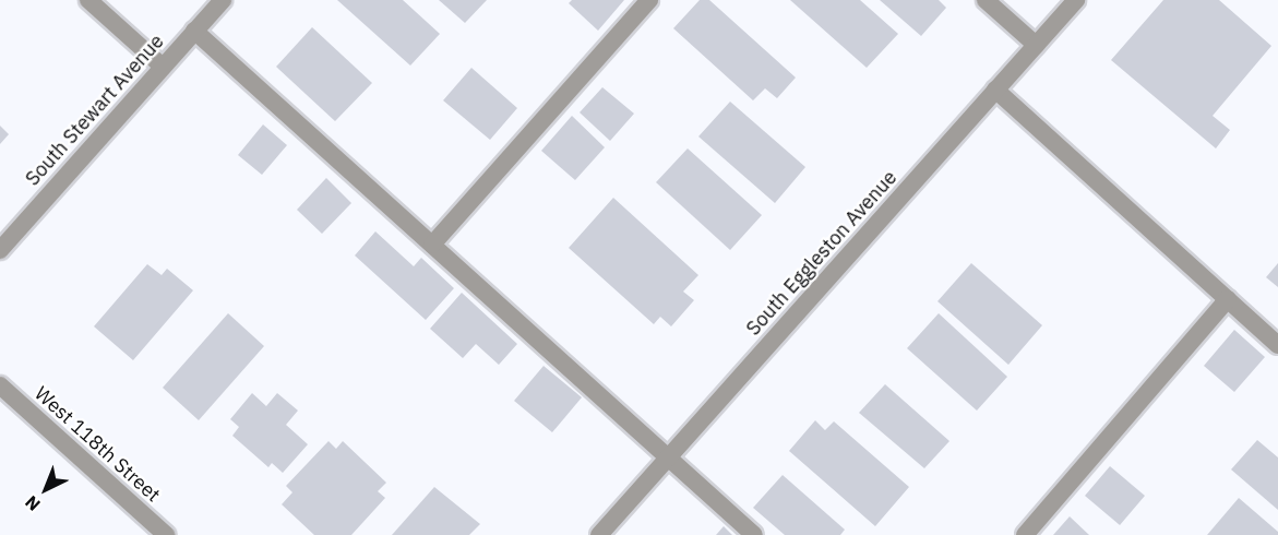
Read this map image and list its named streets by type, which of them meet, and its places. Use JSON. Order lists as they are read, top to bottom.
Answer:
{
  "streets": {
    "street": ["South Stewart Avenue", "South Eggleston Avenue", "West 118th Street"]
  },
  "north": "bottom left"
}
